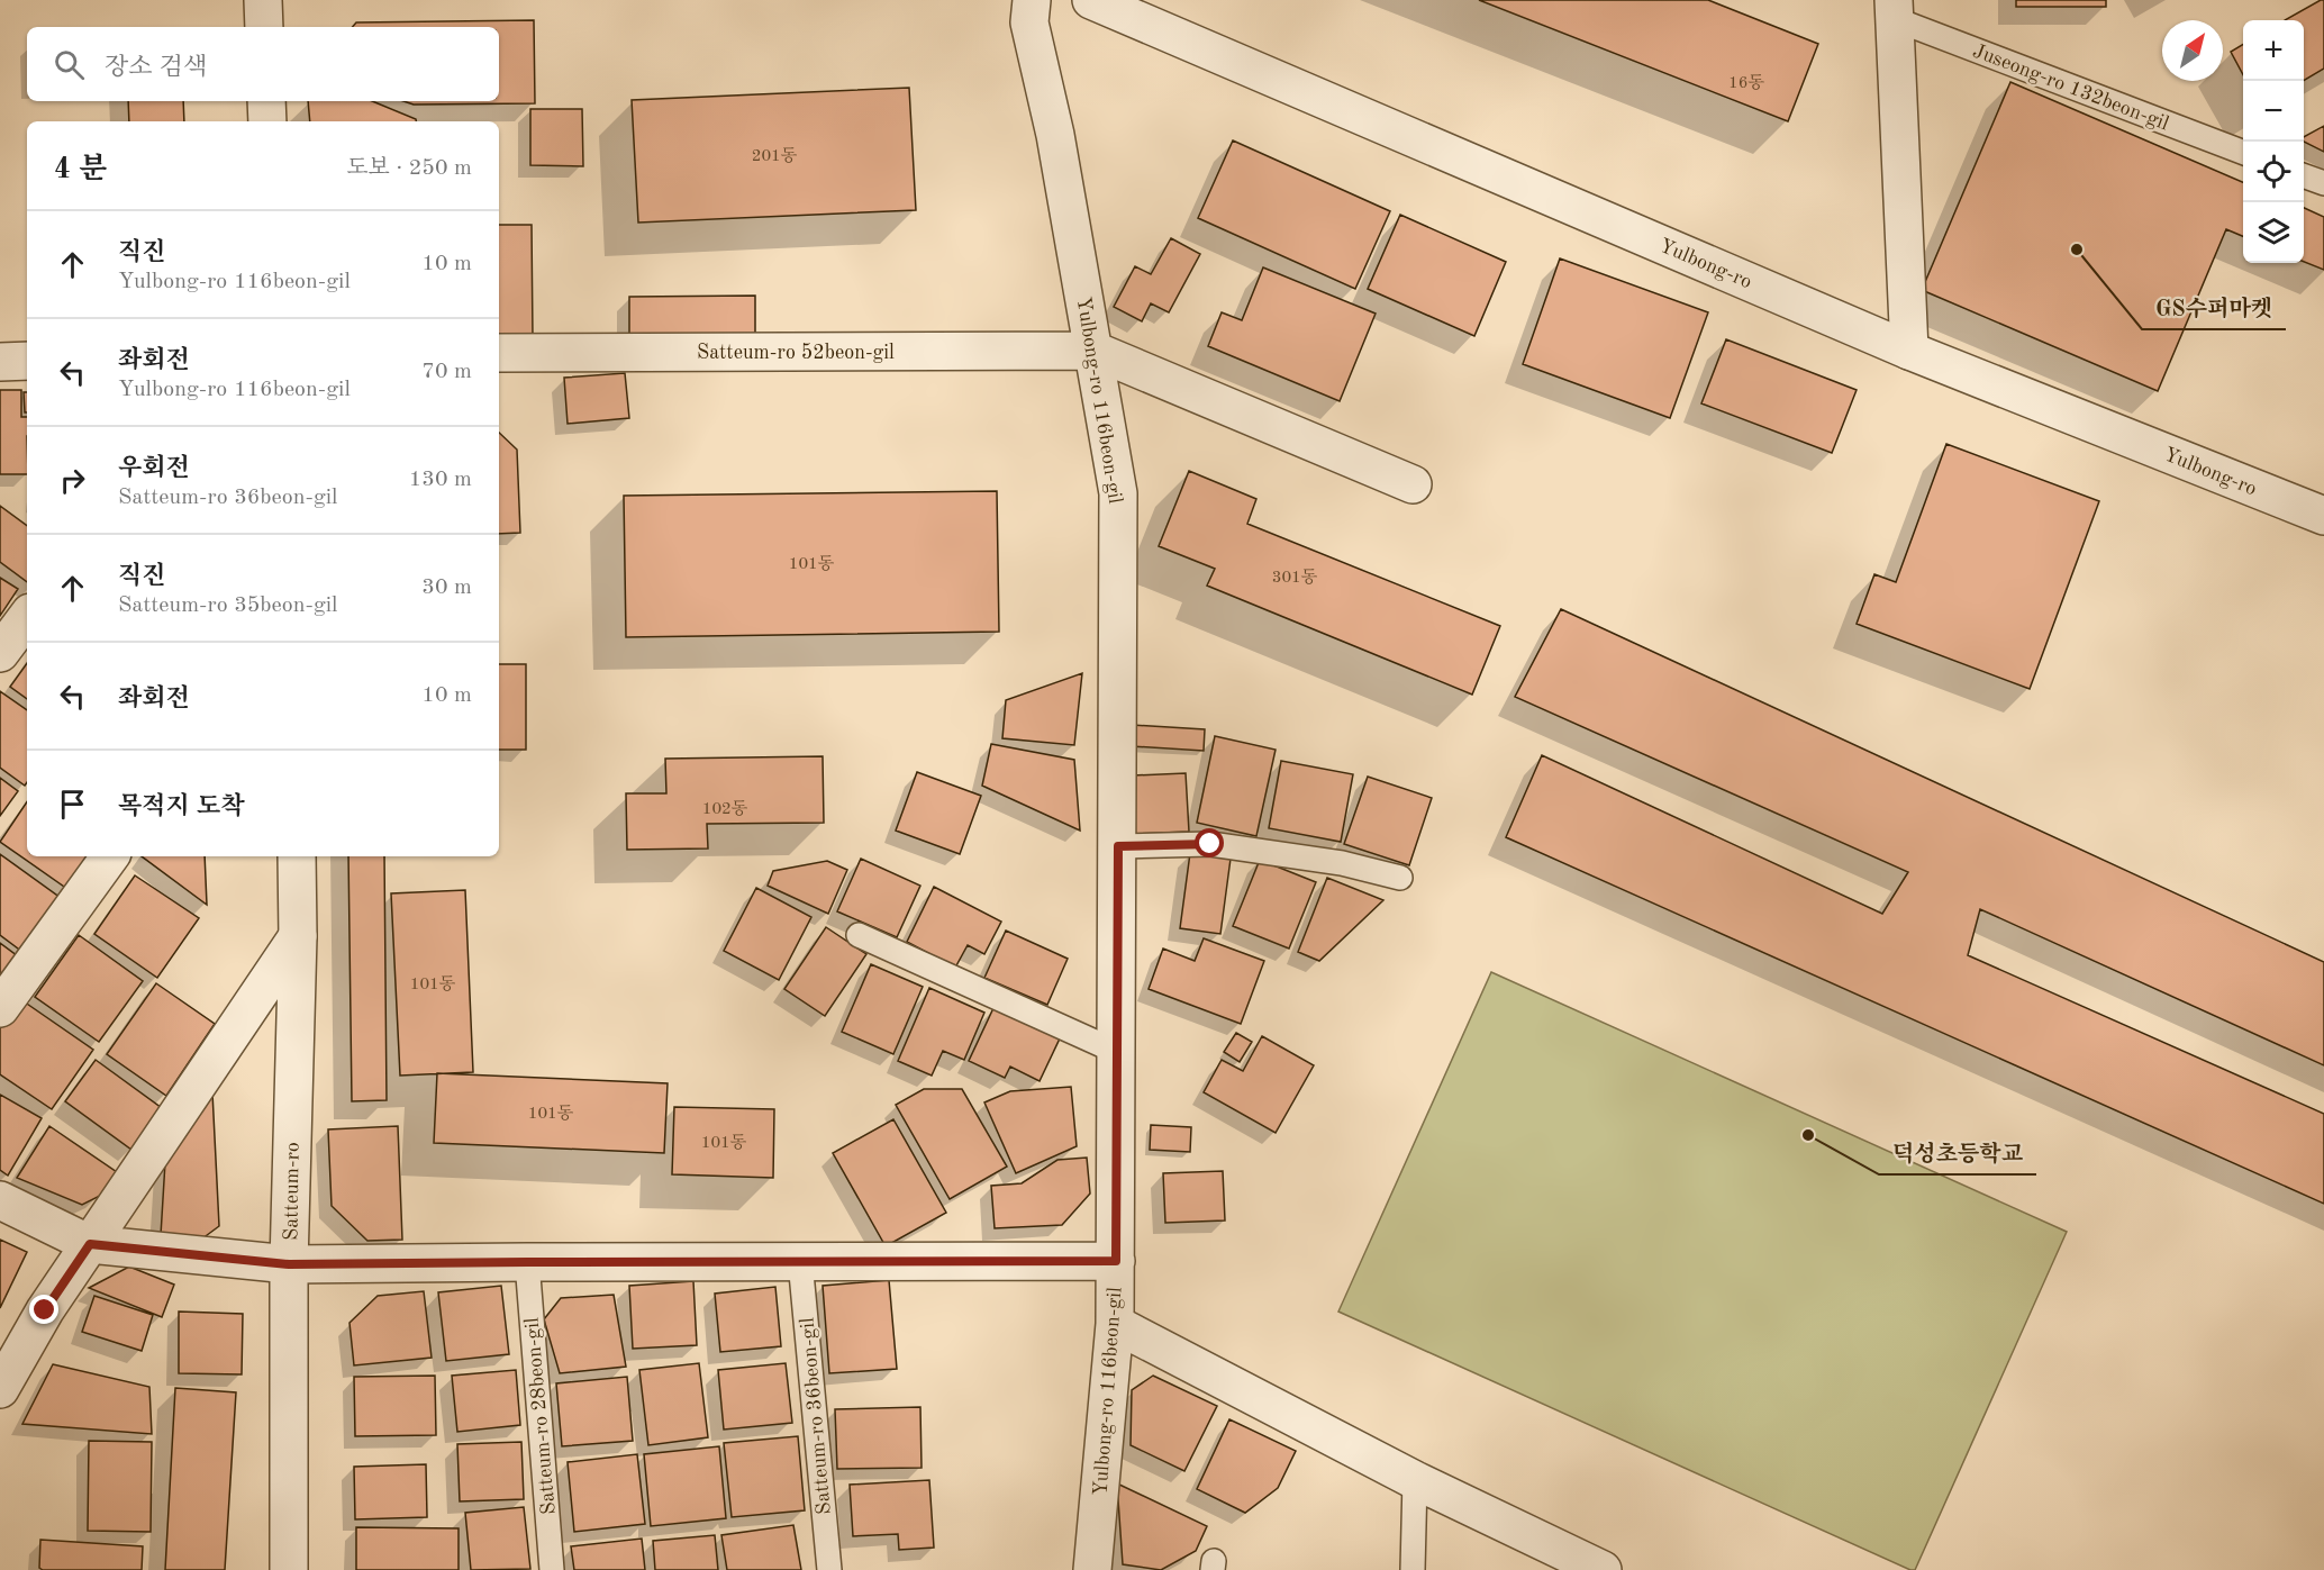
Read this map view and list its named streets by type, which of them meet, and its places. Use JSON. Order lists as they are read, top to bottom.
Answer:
{
  "streets": {
    "street": [
      "Juseong-ro 132beon-gil",
      "Yulbong-ro",
      "Satteum-ro 52beon-gil",
      "Yulbong-ro 116beon-gil",
      "Satteum-ro"
    ],
    "lane": ["Satteum-ro 28beon-gil", "Satteum-ro 36beon-gil"]
  },
  "crossings": [
    ["Juseong-ro 132beon-gil", "Yulbong-ro"],
    ["Satteum-ro 52beon-gil", "Yulbong-ro 116beon-gil"]
  ],
  "places": ["GS수퍼마켓", "덕성초등학교"],
  "house_numbers": [
    "16동",
    "201동",
    "101동",
    "301동",
    "102동",
    "101동",
    "101동",
    "101동"
  ],
  "north": "top right",
  "page": {
    "map_buttons": ["+", "−"],
    "search": "장소 검색",
    "heading": ["4 분", "도보 · 250 m"],
    "list": [
      ["직진", "Yulbong-ro 116beon-gil", "10 m"],
      ["좌회전", "Yulbong-ro 116beon-gil", "70 m"],
      ["우회전", "Satteum-ro 36beon-gil", "130 m"],
      ["직진", "Satteum-ro 35beon-gil", "30 m"],
      ["좌회전", "10 m"],
      "목적지 도착"
    ]
  }
}
